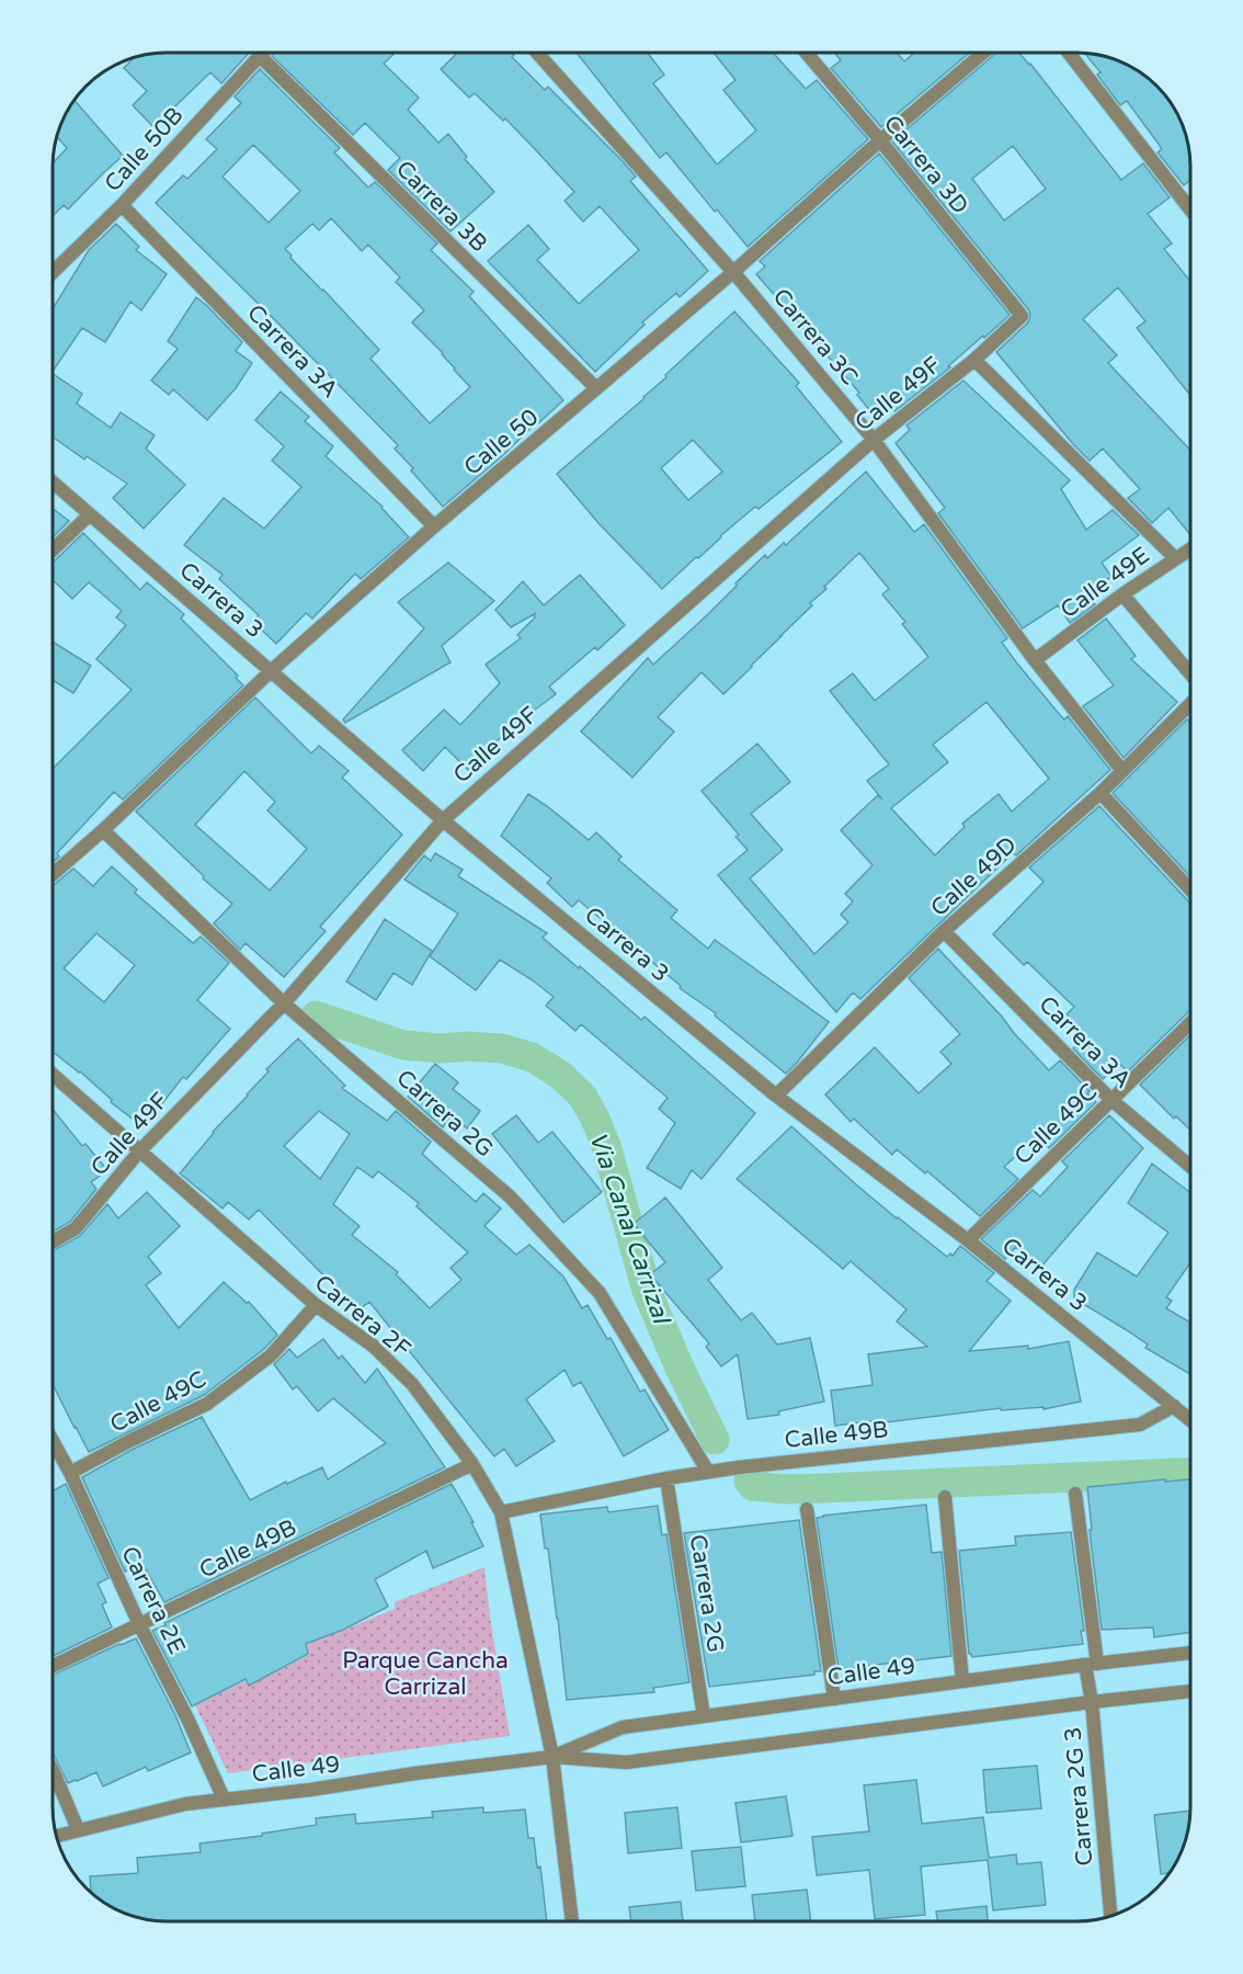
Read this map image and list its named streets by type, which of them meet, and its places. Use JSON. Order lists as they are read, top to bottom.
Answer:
{
  "streets": {
    "street": [
      "Calle 50B",
      "Carrera 3D",
      "Carrera 3B",
      "Carrera 3C",
      "Carrera 3A",
      "Calle 49F",
      "Calle 50",
      "Calle 49E",
      "Carrera 3",
      "Calle 49D",
      "Carrera 2G",
      "Calle 49C",
      "Carrera 2F",
      "Calle 49B",
      "Carrera 2E",
      "Calle 49",
      "Carrera 2G 3"
    ]
  },
  "crossings": [
    ["Calle 50B", "Carrera 3B"],
    ["Calle 50B", "Carrera 3A"],
    ["Carrera 3D", "Calle 49F"],
    ["Carrera 3D", "Calle 50"],
    ["Carrera 3B", "Calle 50"],
    ["Carrera 3C", "Calle 49F"],
    ["Carrera 3C", "Calle 50"],
    ["Carrera 3C", "Calle 49E"],
    ["Carrera 3C", "Calle 49D"],
    ["Carrera 3A", "Calle 50"],
    ["Carrera 3A", "Calle 49D"],
    ["Carrera 3A", "Calle 49C"],
    ["Calle 49F", "Carrera 3"],
    ["Calle 49F", "Carrera 2G"],
    ["Calle 49F", "Carrera 2F"],
    ["Calle 50", "Carrera 3"],
    ["Calle 50", "Carrera 2G"],
    ["Carrera 3", "Calle 49D"],
    ["Carrera 3", "Calle 49C"],
    ["Carrera 3", "Calle 49B"],
    ["Carrera 2G", "Calle 49B"],
    ["Carrera 2G", "Calle 49"],
    ["Calle 49C", "Carrera 2F"],
    ["Calle 49C", "Carrera 2E"],
    ["Carrera 2F", "Calle 49B"],
    ["Carrera 2F", "Calle 49"],
    ["Calle 49B", "Carrera 2E"],
    ["Carrera 2E", "Calle 49"],
    ["Calle 49", "Carrera 2G 3"]
  ],
  "water": ["Via Canal Carrizal"],
  "parks": ["Parque Cancha Carrizal"]
}
